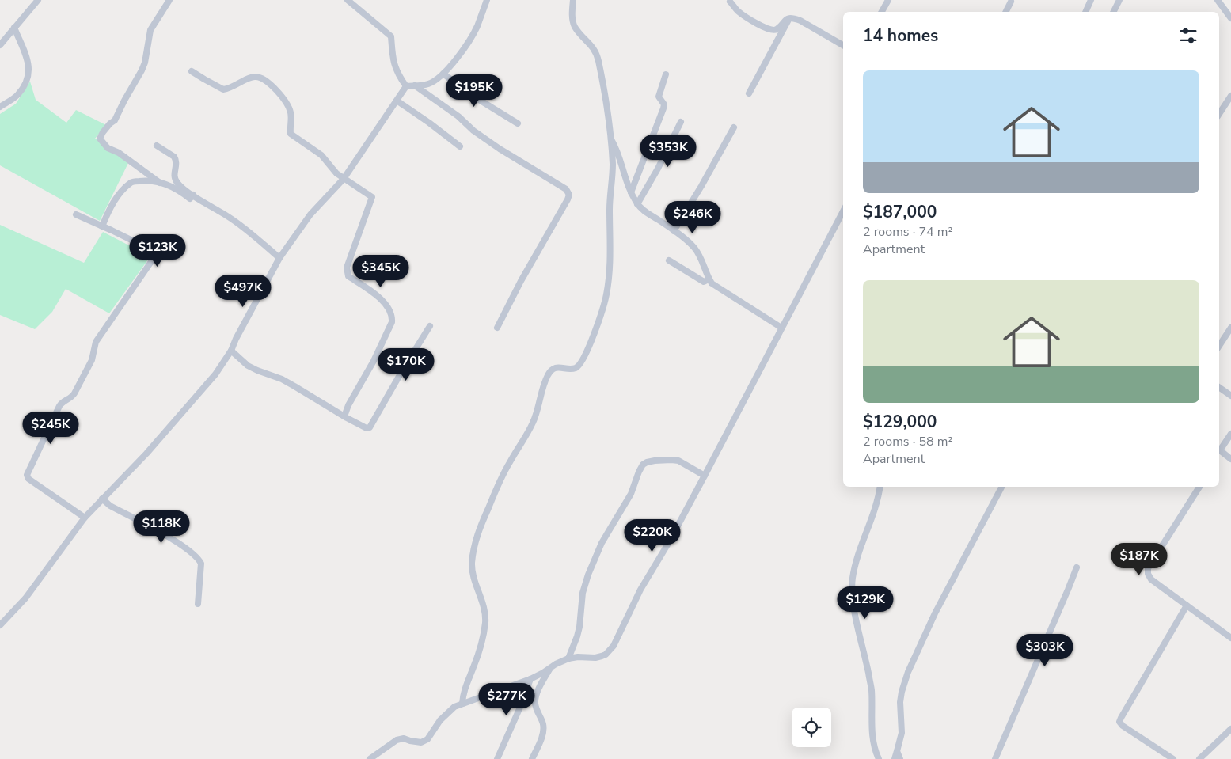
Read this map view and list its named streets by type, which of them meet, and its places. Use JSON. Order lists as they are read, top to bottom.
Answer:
{
  "page": {
    "heading": "14 homes",
    "list": [
      {
        "name": "$187,000",
        "note": "2 rooms · 74 m² · Apartment"
      },
      {
        "name": "$129,000",
        "note": "2 rooms · 58 m² · Apartment"
      }
    ],
    "price": [
      "$195K",
      "$353K",
      "$246K",
      "$123K",
      "$345K",
      "$497K",
      "$170K",
      "$245K",
      "$118K",
      "$220K",
      "$187K",
      "$129K",
      "$303K",
      "$277K"
    ]
  }
}
